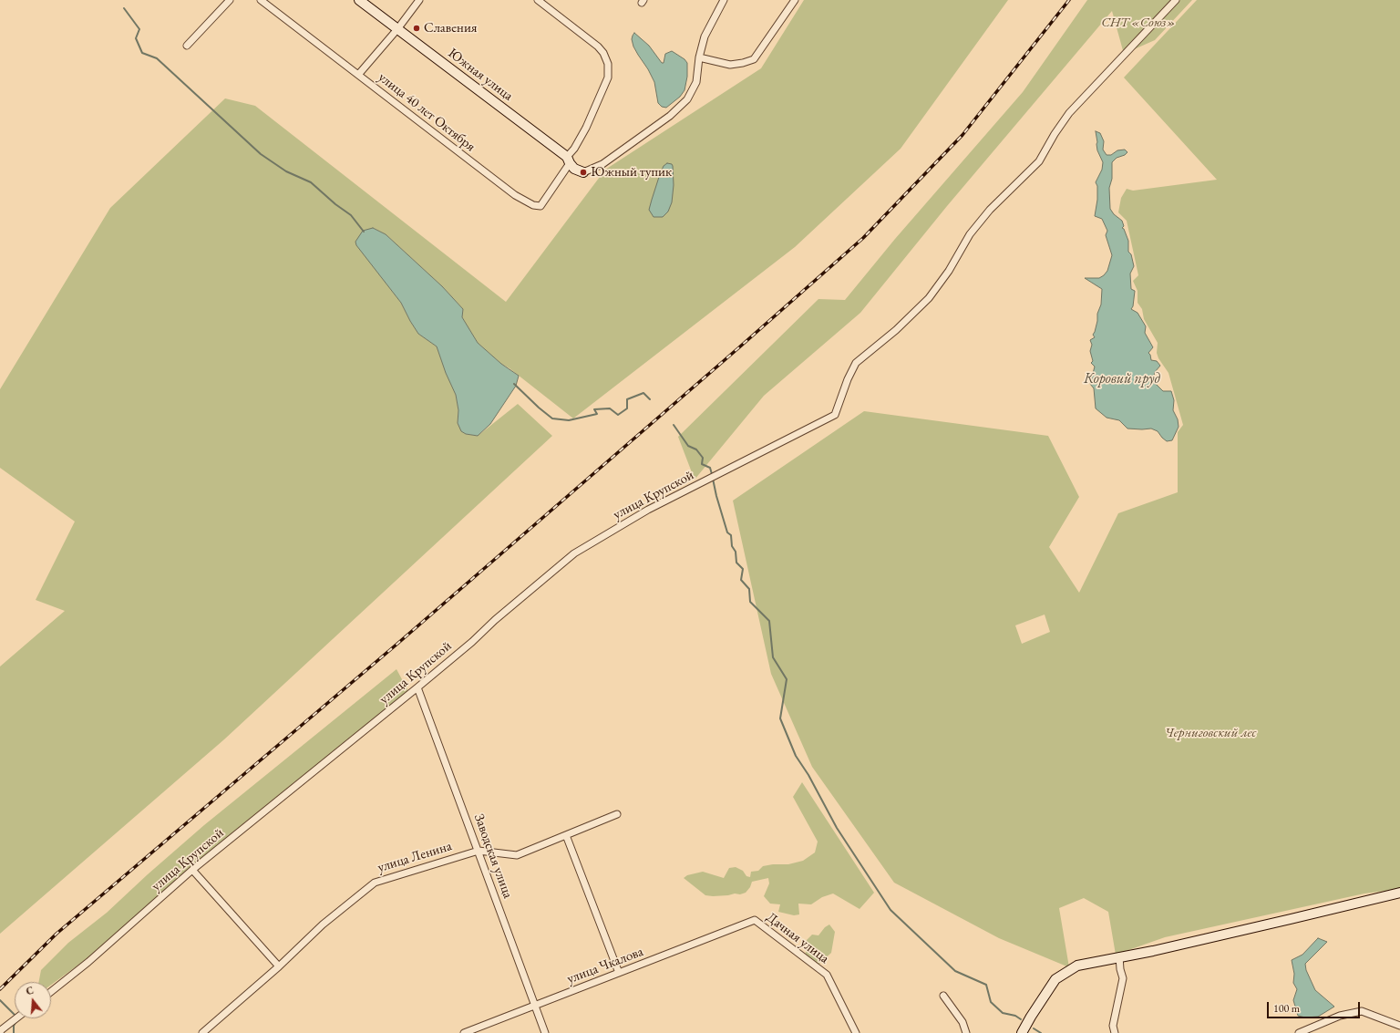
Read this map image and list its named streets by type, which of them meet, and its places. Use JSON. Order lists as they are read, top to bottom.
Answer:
{
  "streets": {
    "street": [
      "Южная улица",
      "улица 40 лет Октября",
      "улица Крупской",
      "Заводская улица",
      "улица Ленина",
      "Дачная улица",
      "улица Чкалова"
    ]
  },
  "crossings": [
    ["Южная улица", "улица 40 лет Октября"],
    ["улица Крупской", "Заводская улица"],
    ["Заводская улица", "улица Ленина"],
    ["Заводская улица", "улица Чкалова"],
    ["Дачная улица", "улица Чкалова"]
  ],
  "water": ["Коровий пруд"],
  "parks": ["СНТ «Союз»", "Черниговский лес"],
  "places": ["Славения", "Южный тупик"],
  "scale_bar": "100 m",
  "north": "top"
}
